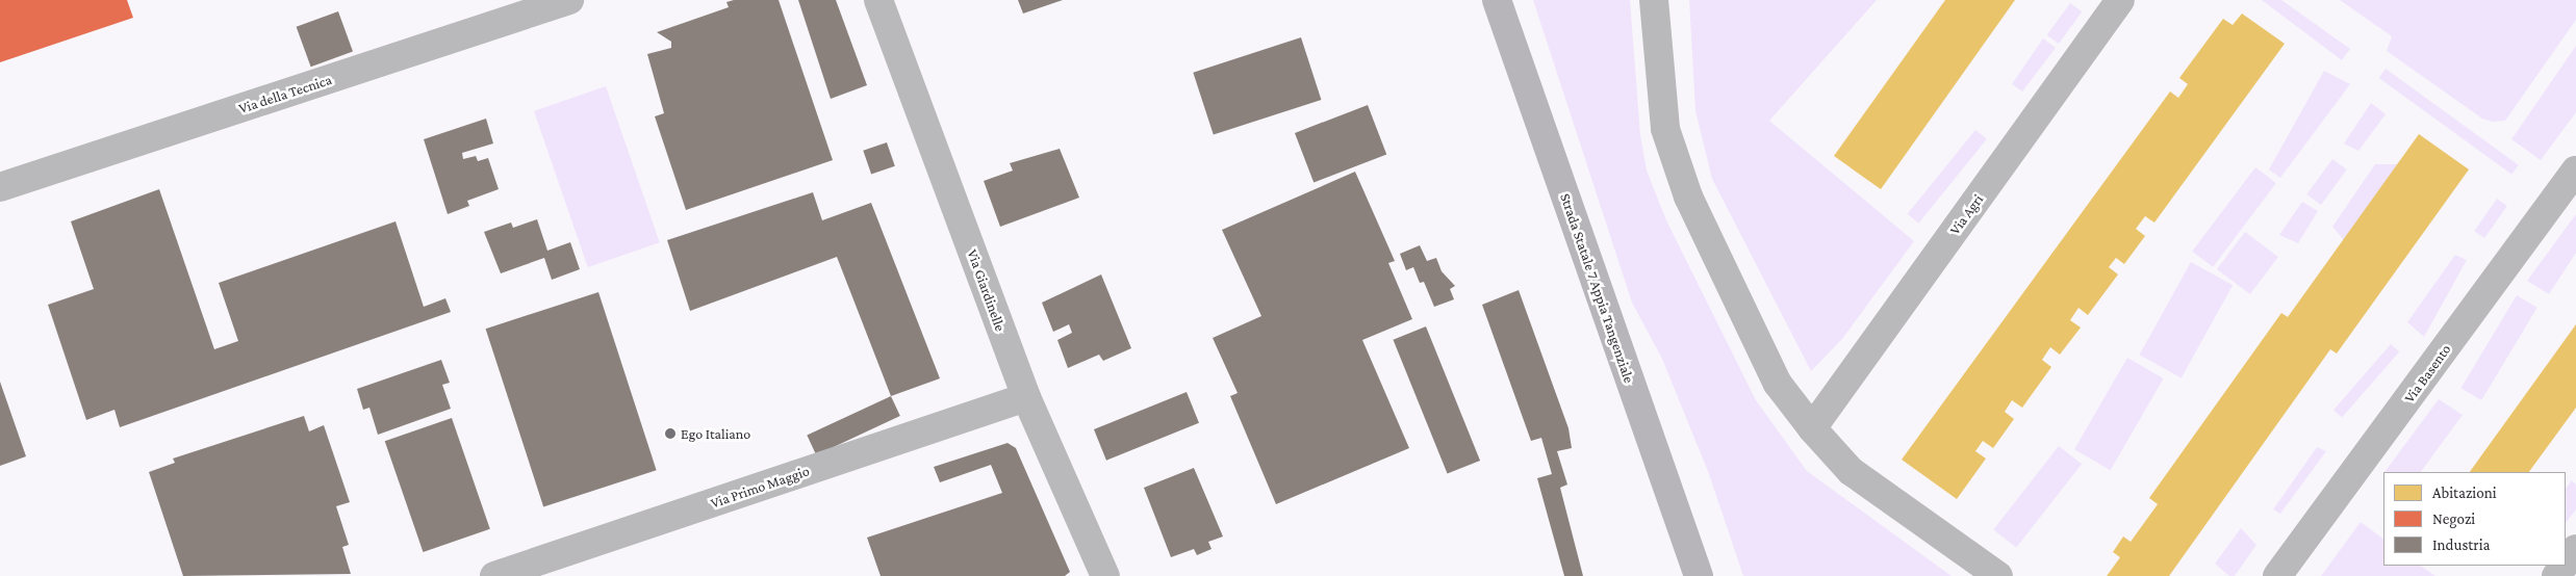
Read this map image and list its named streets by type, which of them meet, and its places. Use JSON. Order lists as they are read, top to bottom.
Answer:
{
  "streets": {
    "highway": ["Strada Statale 7 Appia Tangenziale"],
    "street": [
      "Via della Tecnica",
      "Via Agri",
      "Via Giardinelle",
      "Via Basento",
      "Via Primo Maggio"
    ]
  },
  "crossings": [
    ["Via Giardinelle", "Via Primo Maggio"]
  ],
  "places": ["Ego Italiano"],
  "legend": ["Abitazioni", "Negozi", "Industria"]
}
